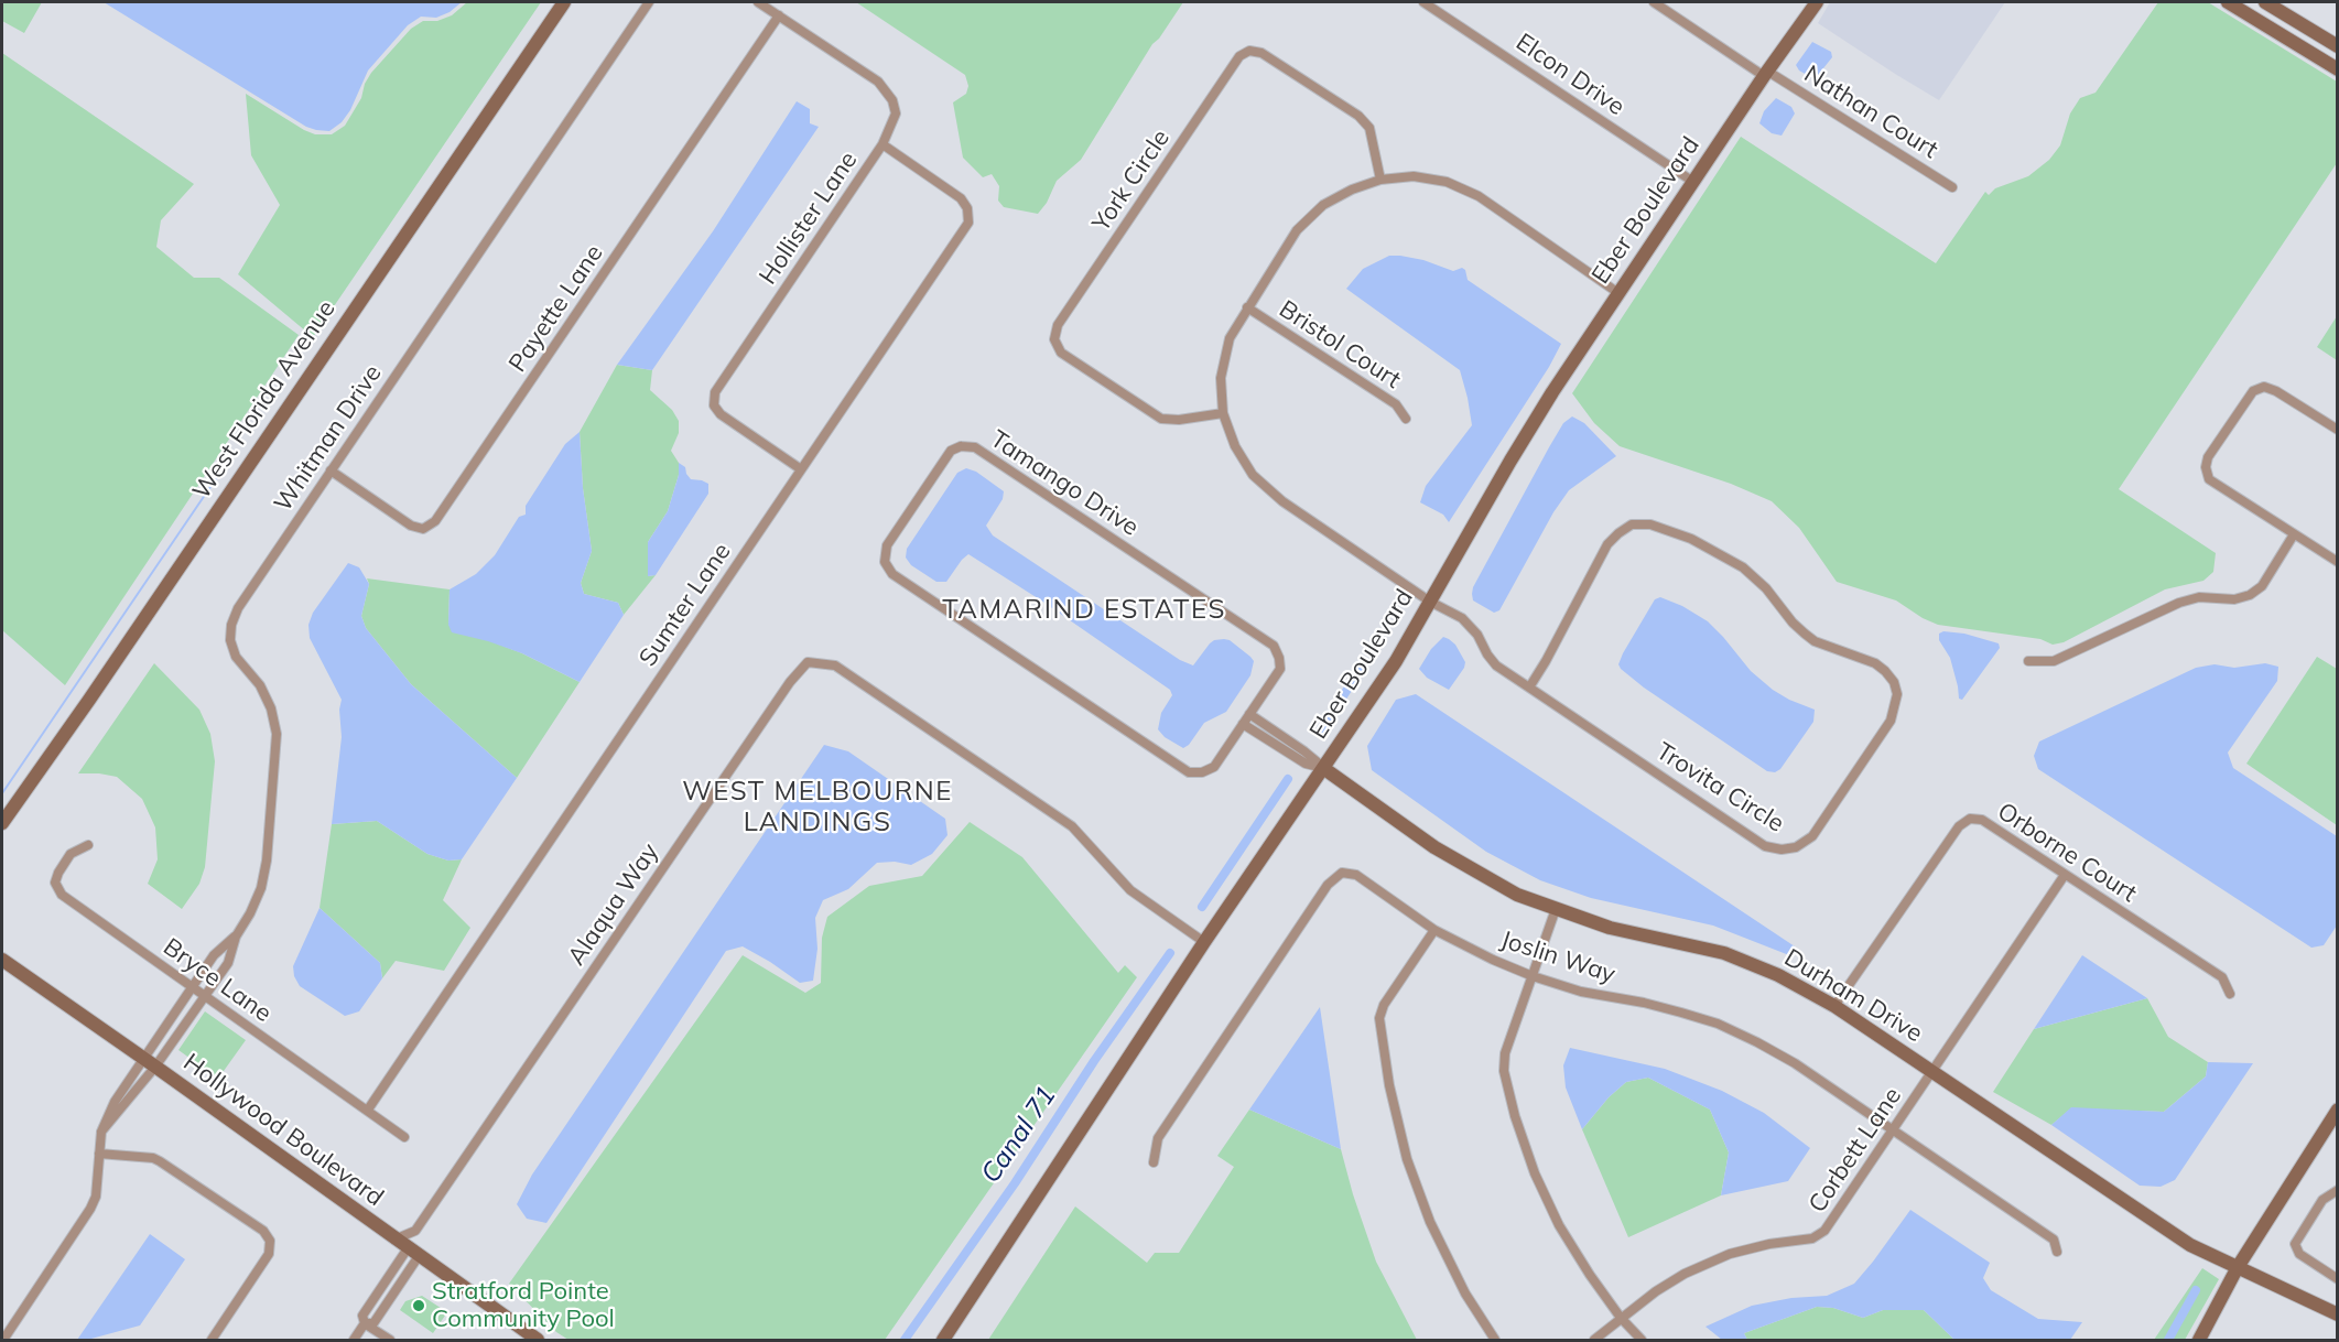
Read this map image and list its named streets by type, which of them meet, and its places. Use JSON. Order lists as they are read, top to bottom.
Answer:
{
  "streets": {
    "street": [
      "Elcon Drive",
      "Nathan Court",
      "York Circle",
      "Eber Boulevard",
      "Hollister Lane",
      "Payette Lane",
      "Bristol Court",
      "West Florida Avenue",
      "Whitman Drive",
      "Tamango Drive",
      "Sumter Lane",
      "Trovita Circle",
      "Orborne Court",
      "Alaqua Way",
      "Joslin Way",
      "Bryce Lane",
      "Durham Drive",
      "Hollywood Boulevard",
      "Corbett Lane"
    ]
  },
  "crossings": [
    ["Elcon Drive", "Eber Boulevard"],
    ["Nathan Court", "Eber Boulevard"],
    ["York Circle", "Trovita Circle"],
    ["Eber Boulevard", "Trovita Circle"],
    ["Eber Boulevard", "Alaqua Way"],
    ["Eber Boulevard", "Durham Drive"],
    ["Hollister Lane", "Payette Lane"],
    ["Hollister Lane", "Sumter Lane"],
    ["Payette Lane", "Whitman Drive"],
    ["Bristol Court", "Trovita Circle"],
    ["Whitman Drive", "Bryce Lane"],
    ["Whitman Drive", "Hollywood Boulevard"],
    ["Sumter Lane", "Bryce Lane"],
    ["Orborne Court", "Durham Drive"],
    ["Orborne Court", "Corbett Lane"],
    ["Alaqua Way", "Hollywood Boulevard"],
    ["Joslin Way", "Corbett Lane"],
    ["Durham Drive", "Corbett Lane"]
  ],
  "districts": ["TAMARIND ESTATES", "WEST MELBOURNE LANDINGS"],
  "water": ["Canal 71"],
  "places": ["Stratford Pointe Community Pool"]
}
